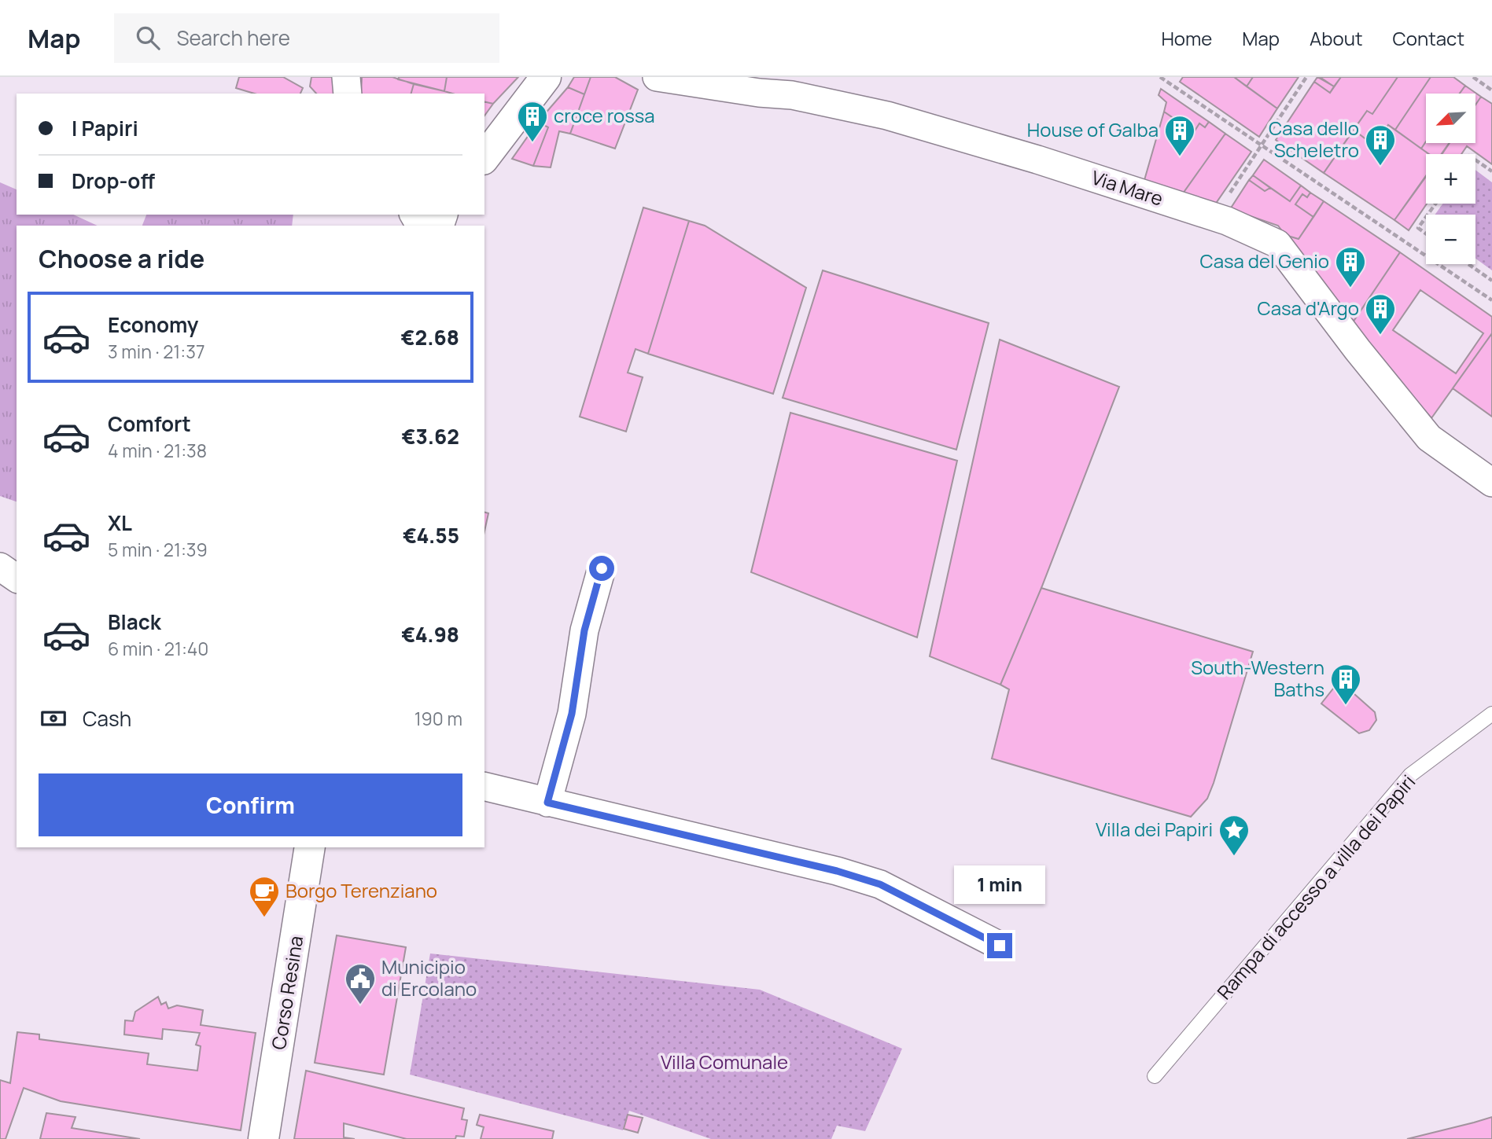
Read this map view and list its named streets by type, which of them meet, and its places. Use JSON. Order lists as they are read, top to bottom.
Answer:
{
  "streets": {
    "main road": ["Corso Resina"],
    "street": ["Via Mare"],
    "lane": ["Rampa di accesso a villa dei Papiri"]
  },
  "parks": ["Villa Comunale"],
  "places": {
    "building": [
      "croce rossa",
      "House of Galba",
      "Casa dello Scheletro",
      "Casa del Genio",
      "Casa d'Argo",
      "South-Western Baths"
    ],
    "place": ["Villa dei Papiri"],
    "cafe": ["Borgo Terenziano"],
    "public building": ["Municipio di Ercolano"]
  },
  "north": "bottom left",
  "page": {
    "header": "Map",
    "search": "Search here",
    "nav": [
      "Home",
      "Map",
      "About",
      "Contact"
    ],
    "map_buttons": ["+", "−"],
    "banner": ["I Papiri", "Drop-off"],
    "heading": "Choose a ride",
    "list": [
      {
        "name": "Economy",
        "note": "3 min · 21:37",
        "value": "€2.68"
      },
      {
        "name": "Comfort",
        "note": "4 min · 21:38",
        "value": "€3.62"
      },
      {
        "name": "XL",
        "note": "5 min · 21:39",
        "value": "€4.55"
      },
      {
        "name": "Black",
        "note": "6 min · 21:40",
        "value": "€4.98"
      }
    ],
    "pay": ["Cash", "190 m"],
    "buttons": "Confirm",
    "bubble": "1 min"
  }
}
